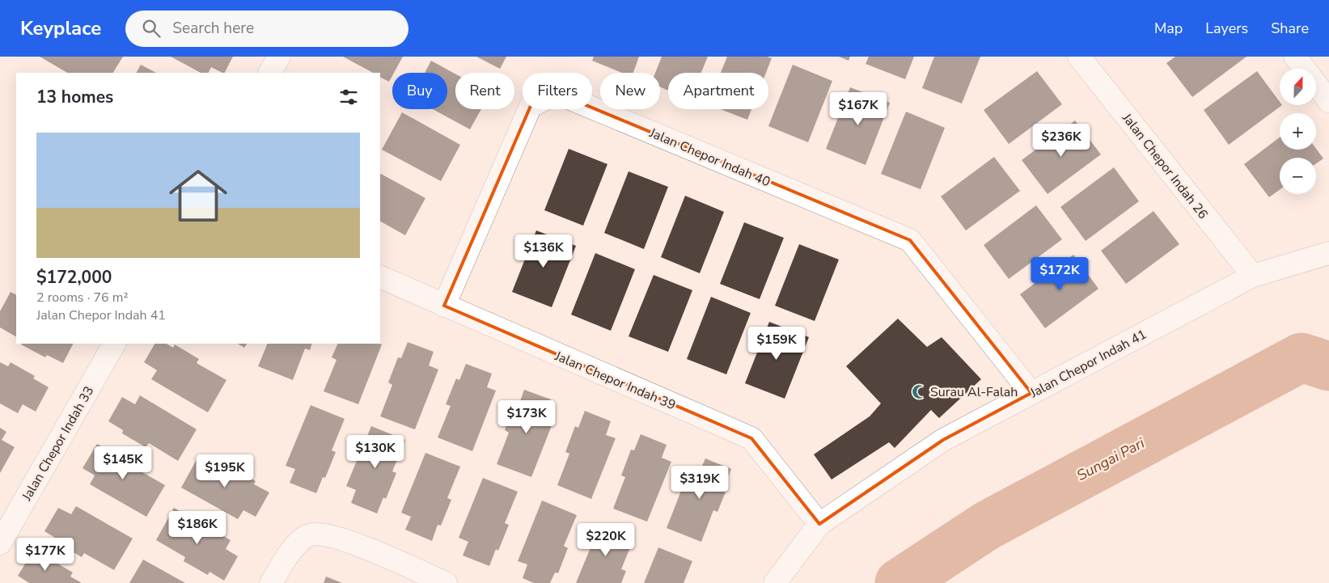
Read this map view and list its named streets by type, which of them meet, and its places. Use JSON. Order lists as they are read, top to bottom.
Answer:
{
  "streets": {
    "street": [
      "Jalan Chepor Indah 40",
      "Jalan Chepor Indah 26",
      "Jalan Chepor Indah 41",
      "Jalan Chepor Indah 39",
      "Jalan Chepor Indah 33"
    ]
  },
  "crossings": [
    ["Jalan Chepor Indah 40", "Jalan Chepor Indah 41"],
    ["Jalan Chepor Indah 40", "Jalan Chepor Indah 39"],
    ["Jalan Chepor Indah 26", "Jalan Chepor Indah 41"],
    ["Jalan Chepor Indah 41", "Jalan Chepor Indah 39"]
  ],
  "water": ["Sungai Pari"],
  "places": {
    "mosque": ["Surau Al-Falah"]
  },
  "north": "top",
  "page": {
    "header": "Keyplace",
    "search": "Search here",
    "nav": ["Map", "Layers", "Share"],
    "map_buttons": ["+", "−"],
    "chip": [
      "Buy",
      "Rent",
      "Filters",
      "New",
      "Apartment"
    ],
    "heading": "13 homes",
    "price": [
      "$167K",
      "$236K",
      "$136K",
      "$172K",
      "$159K",
      "$173K",
      "$130K",
      "$145K",
      "$195K",
      "$319K",
      "$186K",
      "$220K",
      "$177K"
    ],
    "list": [
      {
        "name": "$172,000",
        "note": "2 rooms · 76 m² · Jalan Chepor Indah 41"
      }
    ]
  }
}
